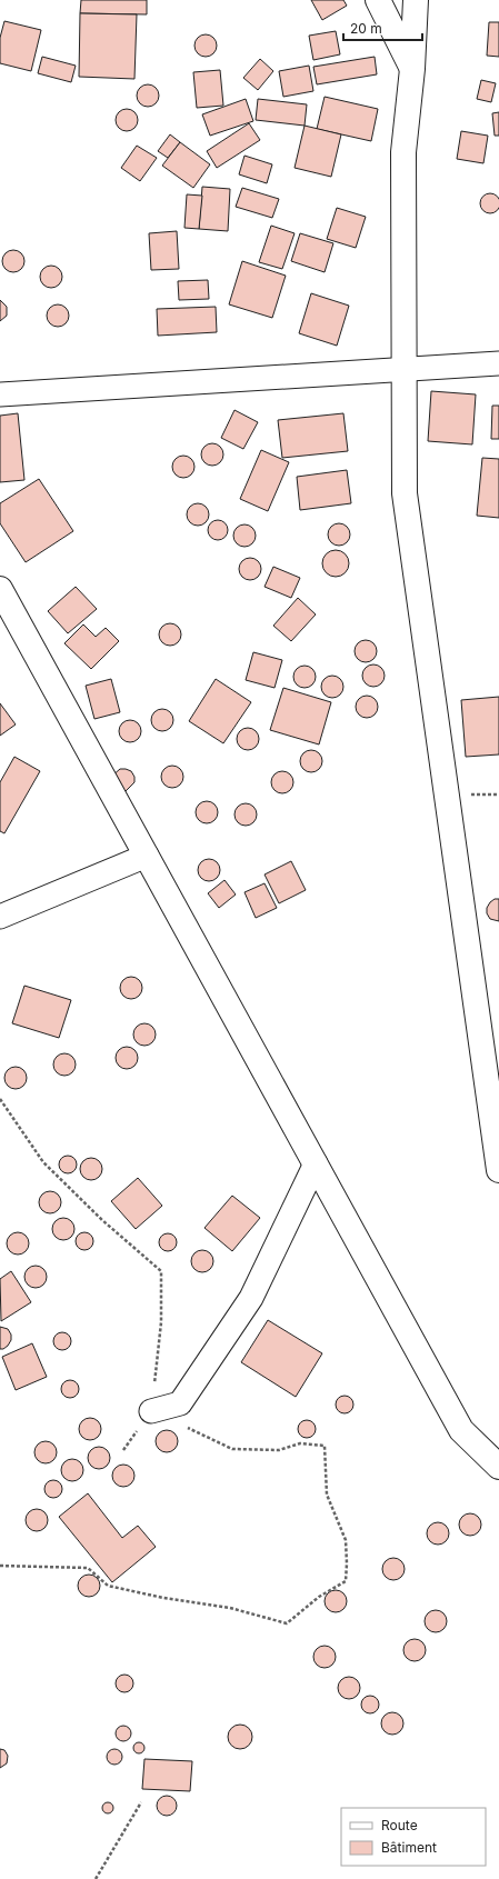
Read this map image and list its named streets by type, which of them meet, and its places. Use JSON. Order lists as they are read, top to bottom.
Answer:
{
  "legend": ["Route", "Bâtiment"],
  "scale_bar": "20 m"
}
